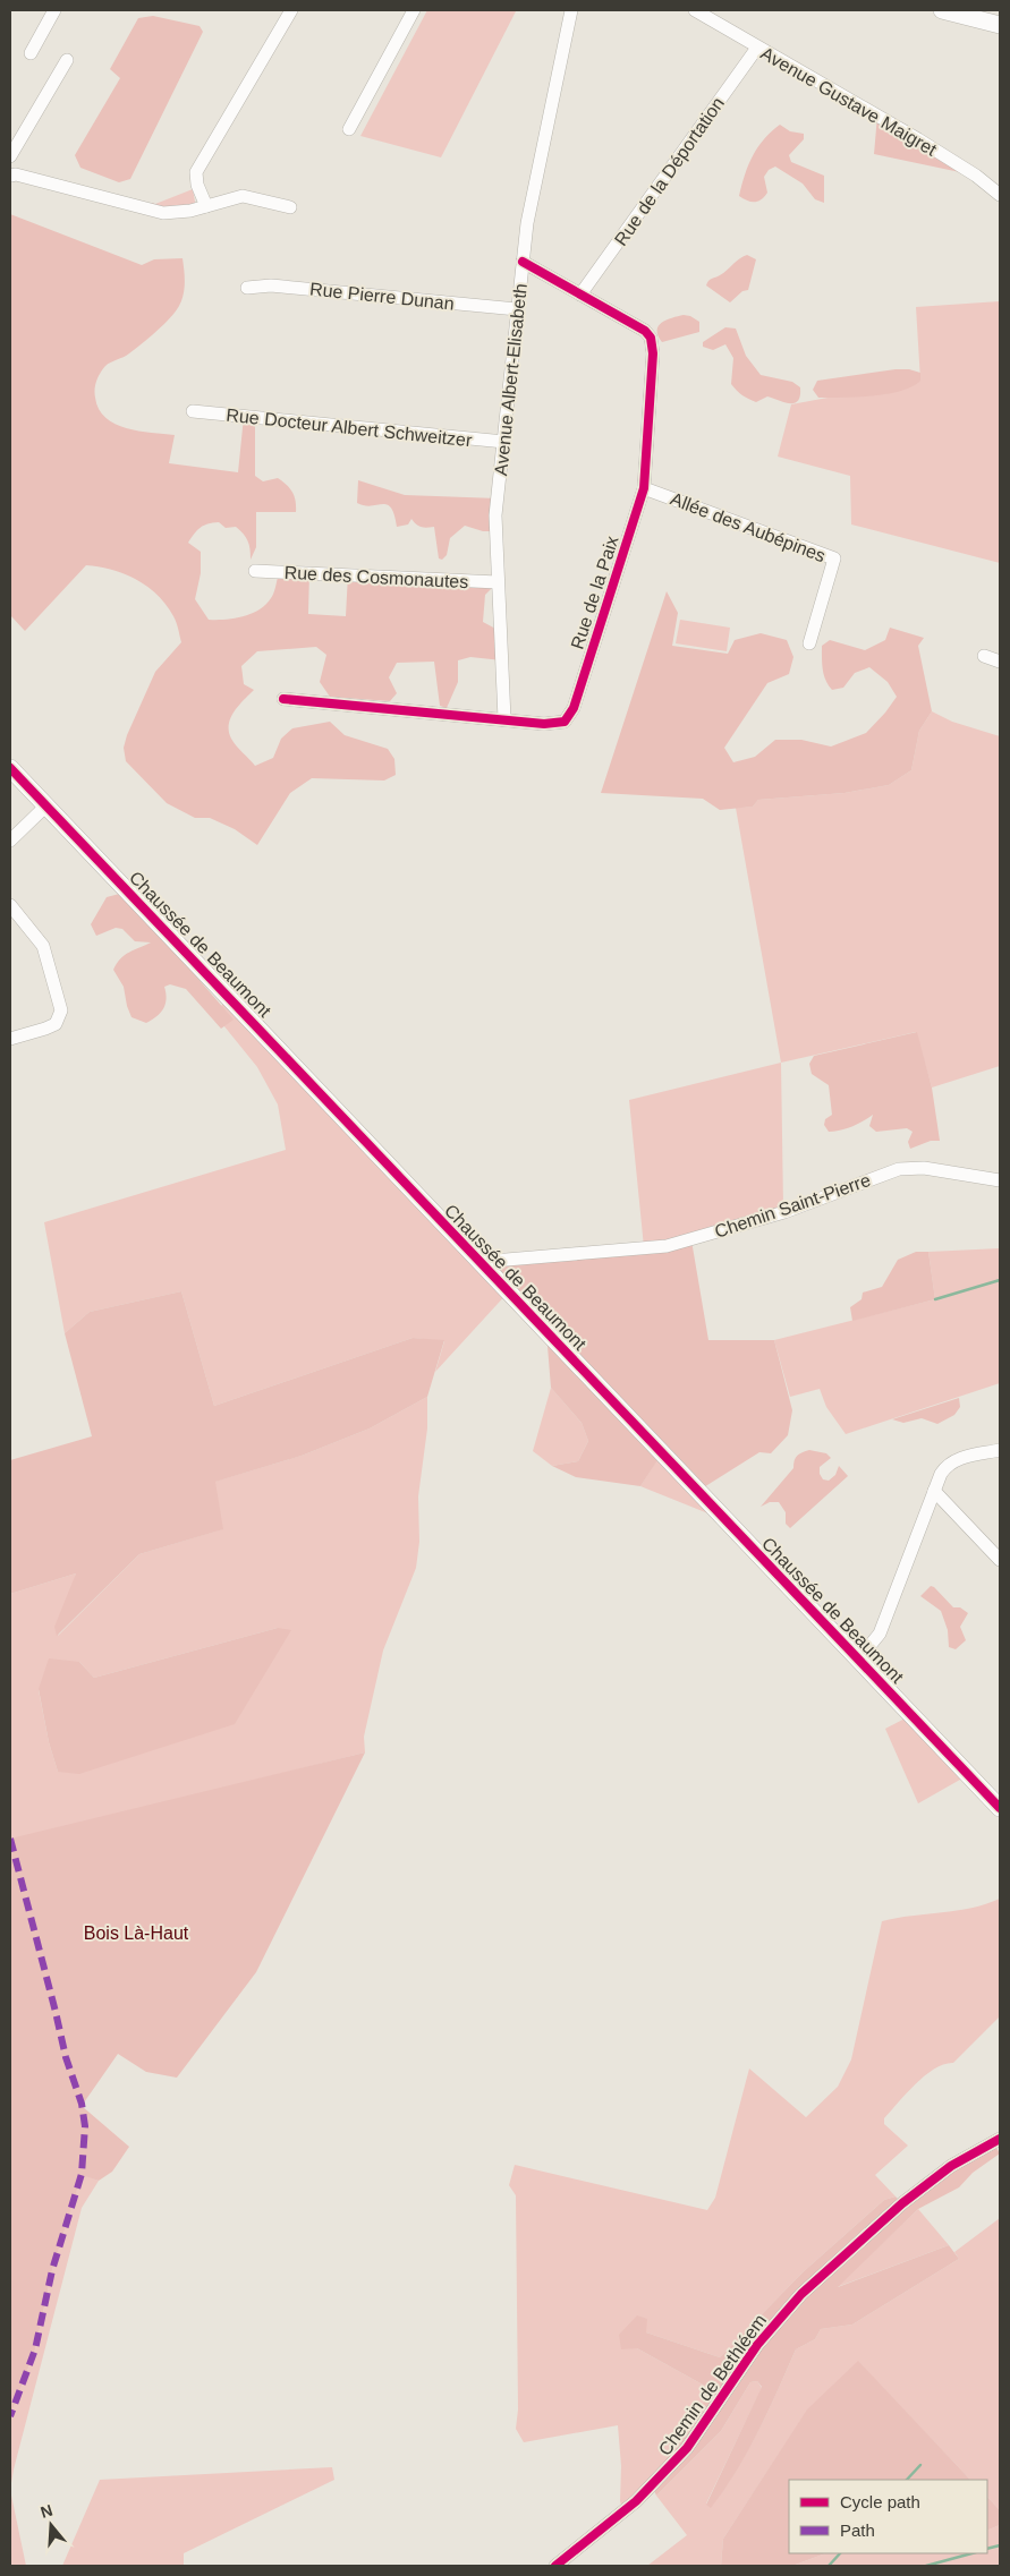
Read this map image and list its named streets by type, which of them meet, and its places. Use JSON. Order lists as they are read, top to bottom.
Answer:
{
  "streets": {
    "main road": ["Chaussée de Beaumont"],
    "street": [
      "Avenue Gustave Maigret",
      "Rue de la Déportation",
      "Rue Pierre Dunan",
      "Avenue Albert-Elisabeth",
      "Rue Docteur Albert Schweitzer",
      "Allée des Aubépines",
      "Rue des Cosmonautes",
      "Rue de la Paix",
      "Chemin Saint-Pierre",
      "Chemin de Bethléem"
    ]
  },
  "crossings": [
    ["Avenue Gustave Maigret", "Rue de la Déportation"],
    ["Rue de la Déportation", "Rue de la Paix"],
    ["Rue Pierre Dunan", "Avenue Albert-Elisabeth"],
    ["Avenue Albert-Elisabeth", "Rue Docteur Albert Schweitzer"],
    ["Avenue Albert-Elisabeth", "Rue des Cosmonautes"],
    ["Avenue Albert-Elisabeth", "Rue de la Paix"],
    ["Allée des Aubépines", "Rue de la Paix"],
    ["Chaussée de Beaumont", "Chemin Saint-Pierre"]
  ],
  "parks": ["Bois Là-Haut"],
  "legend": ["Cycle path", "Path"],
  "north": "top"
}
